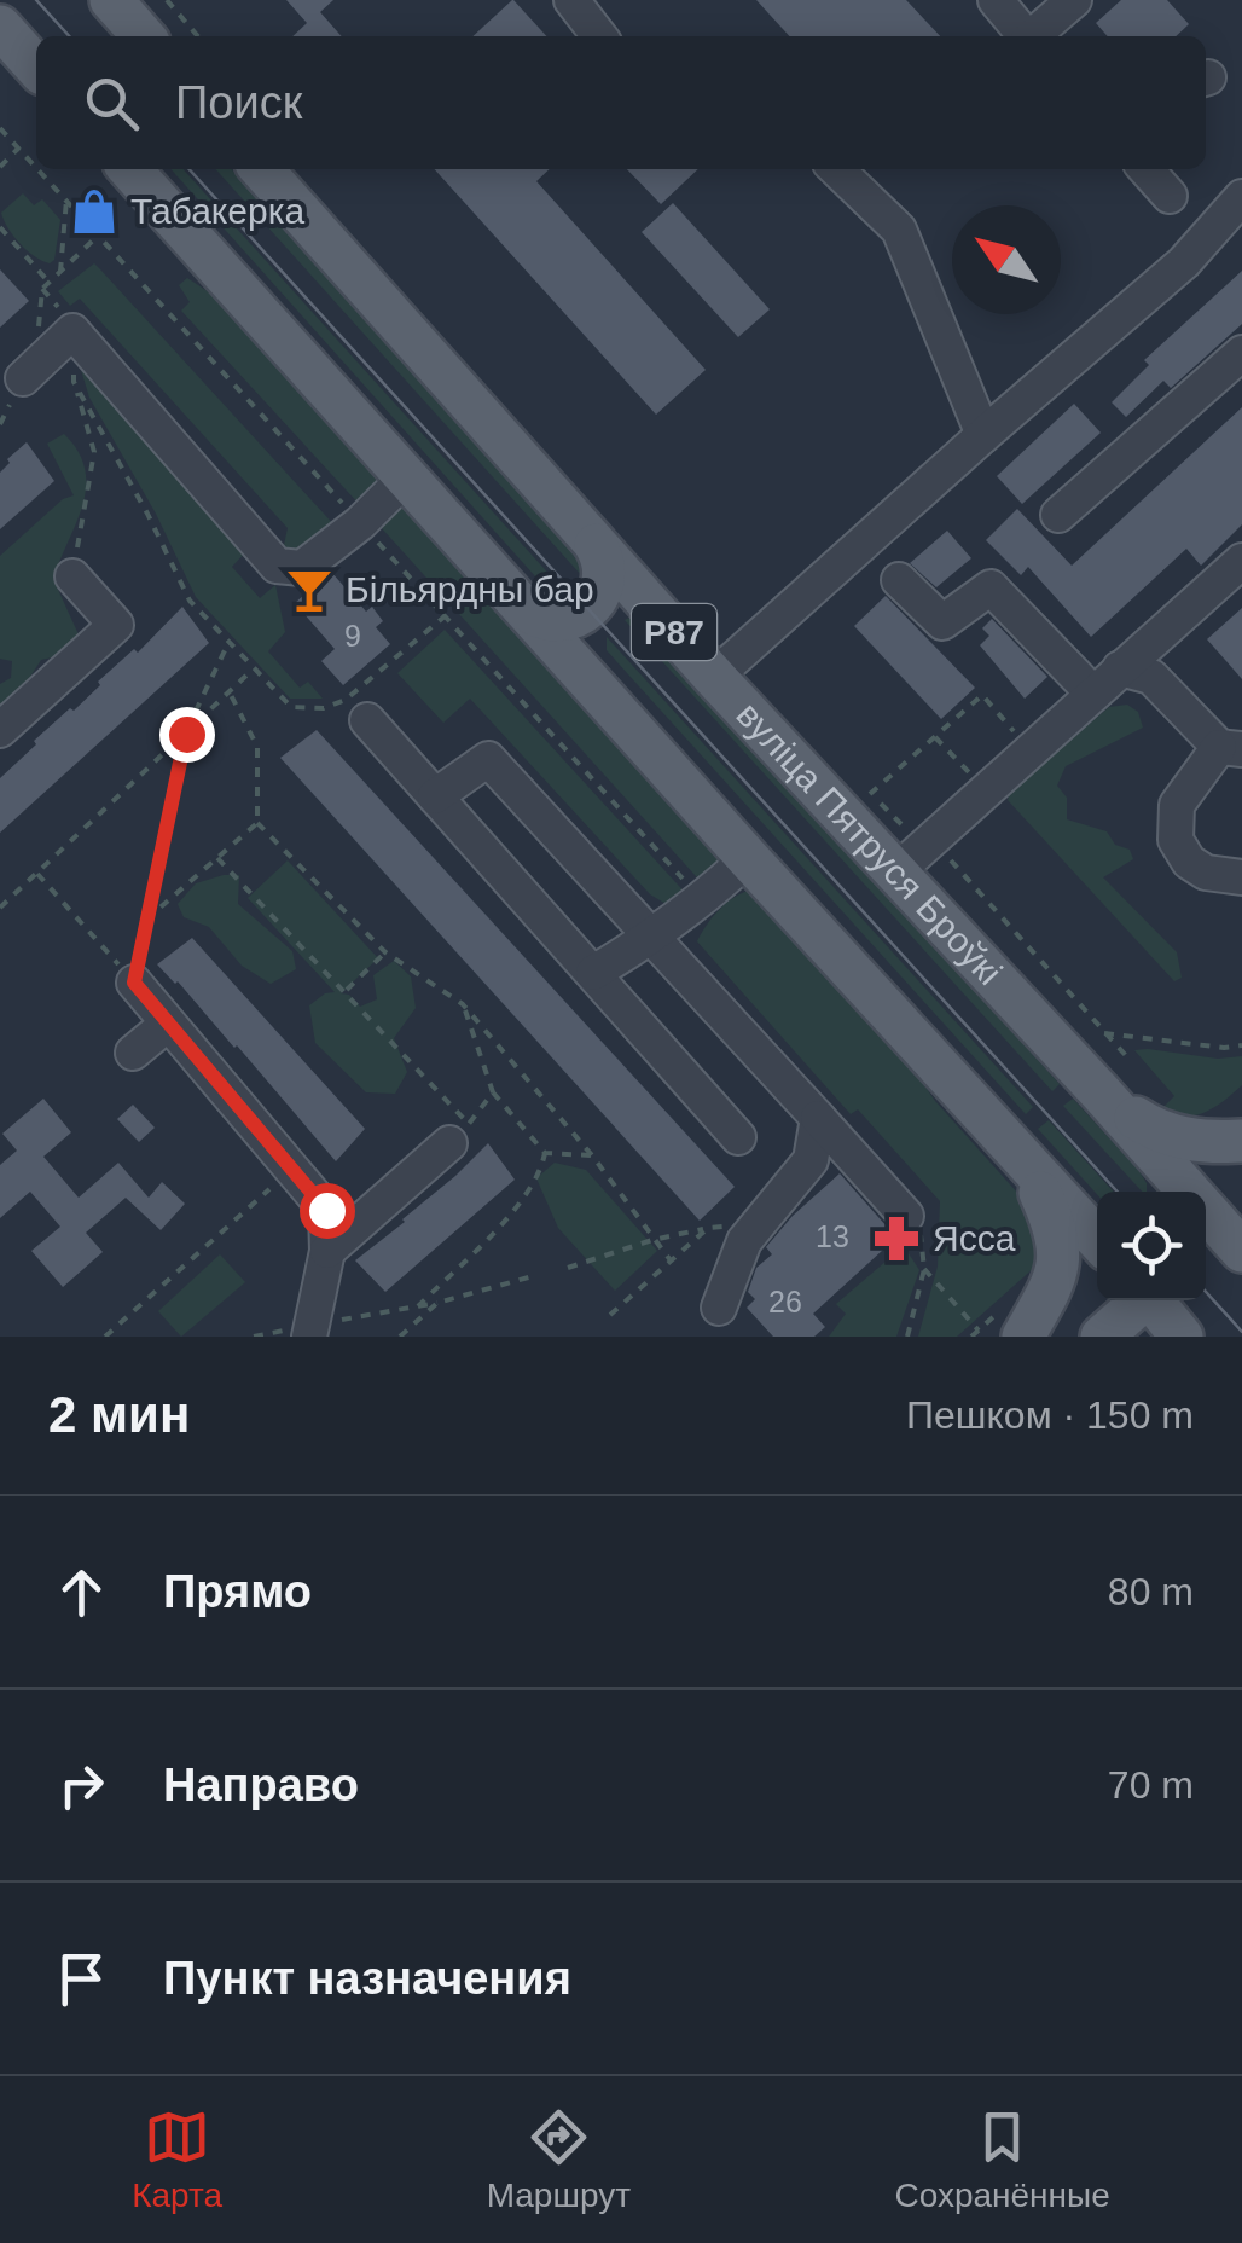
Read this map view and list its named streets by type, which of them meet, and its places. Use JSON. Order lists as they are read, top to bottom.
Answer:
{
  "streets": {
    "main road": ["Р87", "вуліца Пятруся Броўкі"]
  },
  "places": {
    "shop": ["Табакерка"],
    "bar": ["Більярдны бар"],
    "pharmacy": ["Ясса"]
  },
  "house_numbers": ["9", "13", "26"],
  "north": "top left",
  "page": {
    "search": "Поиск",
    "heading": ["2 мин", "Пешком · 150 m"],
    "list": [
      ["Прямо", "80 m"],
      ["Направо", "70 m"],
      "Пункт назначения"
    ],
    "nav": ["Карта", "Маршрут", "Сохранённые"]
  }
}
